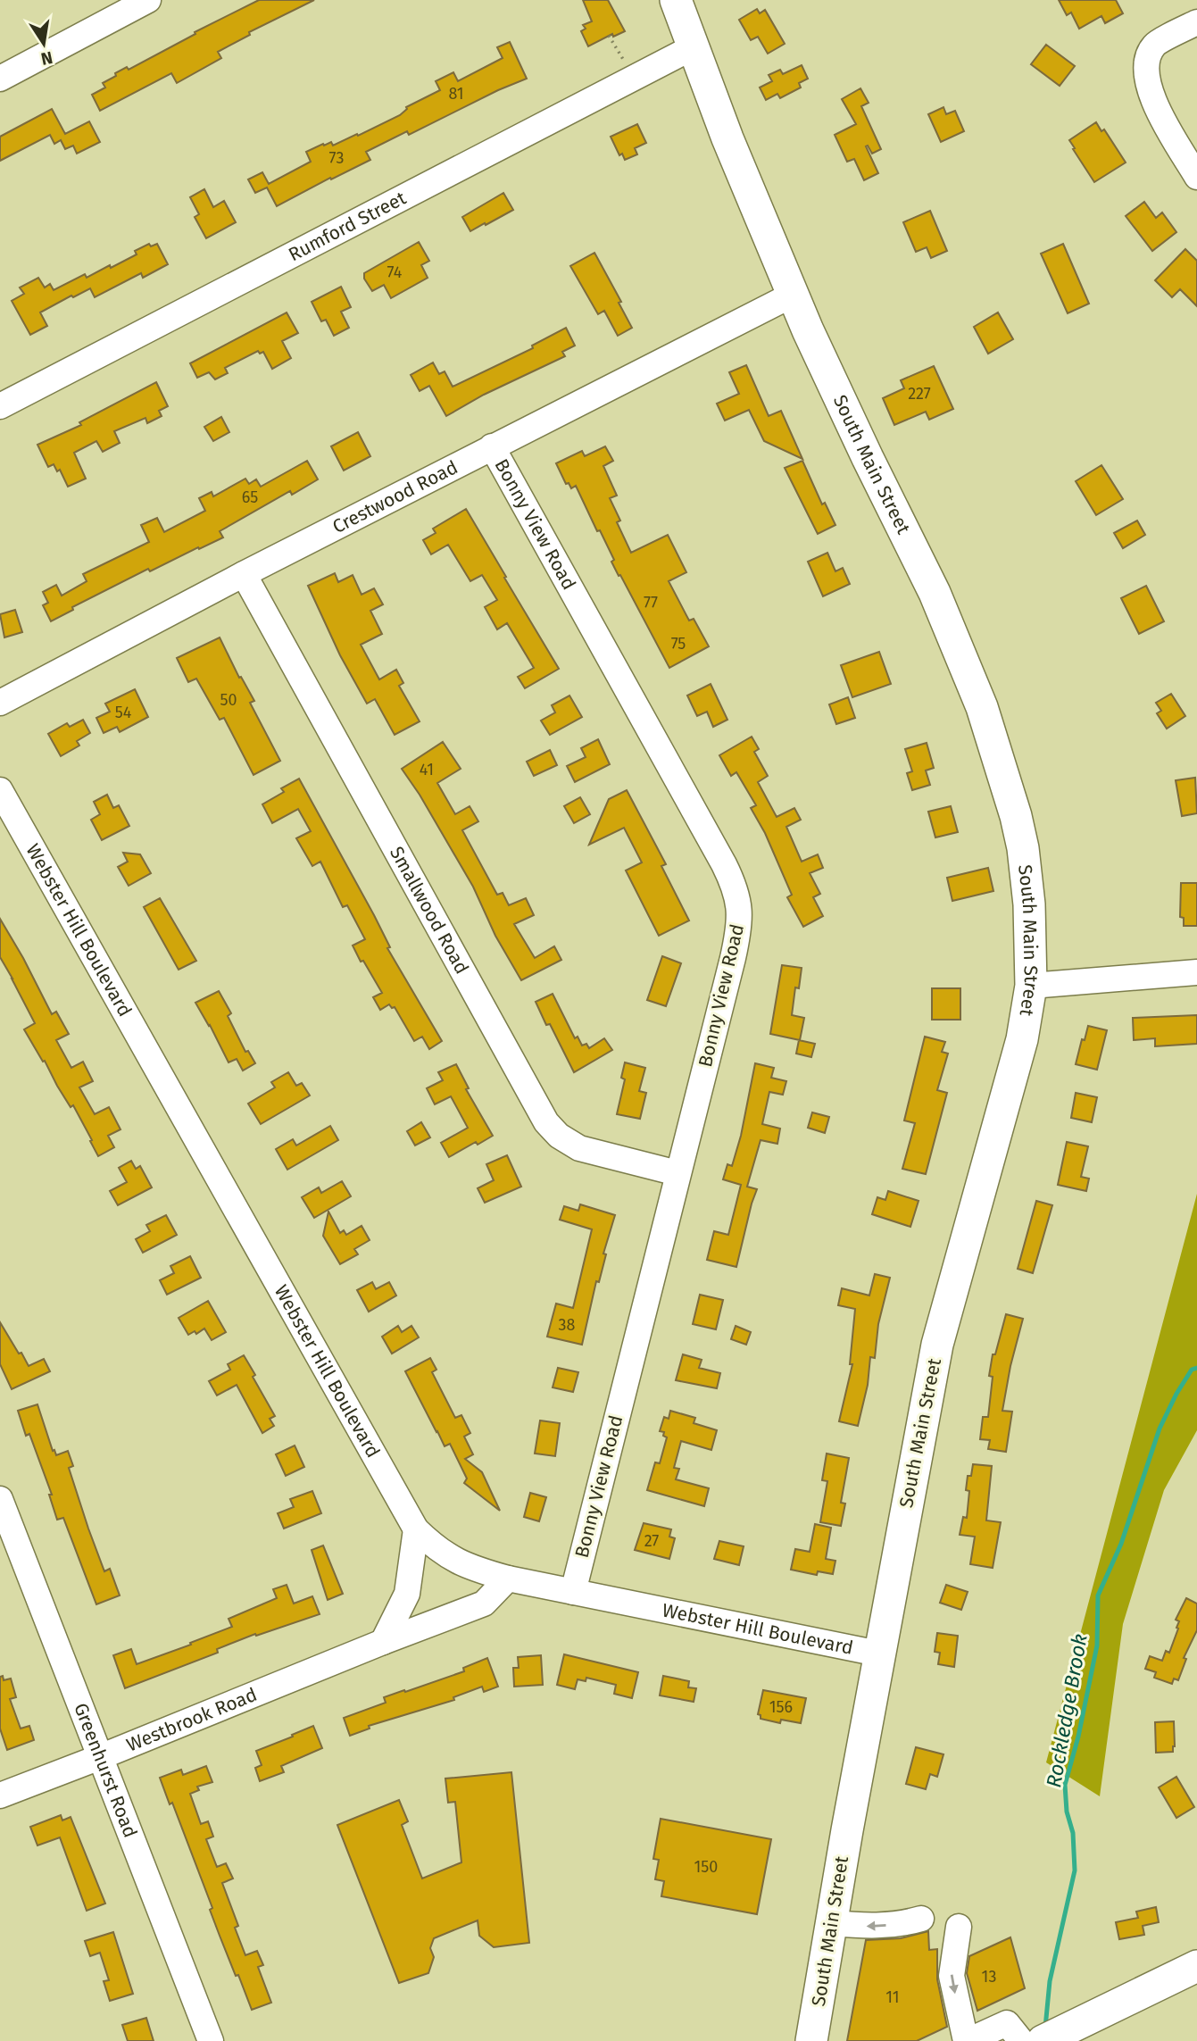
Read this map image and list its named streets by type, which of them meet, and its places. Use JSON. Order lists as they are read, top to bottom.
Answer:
{
  "streets": {
    "main road": ["South Main Street"],
    "street": [
      "Rumford Street",
      "Crestwood Road",
      "Bonny View Road",
      "Smallwood Road",
      "Webster Hill Boulevard",
      "Westbrook Road",
      "Greenhurst Road"
    ]
  },
  "crossings": [
    ["Rumford Street", "South Main Street"],
    ["South Main Street", "Crestwood Road"],
    ["South Main Street", "Webster Hill Boulevard"],
    ["Crestwood Road", "Bonny View Road"],
    ["Crestwood Road", "Smallwood Road"],
    ["Bonny View Road", "Smallwood Road"],
    ["Bonny View Road", "Webster Hill Boulevard"],
    ["Webster Hill Boulevard", "Westbrook Road"],
    ["Westbrook Road", "Greenhurst Road"]
  ],
  "water": ["Rockledge Brook"],
  "house_numbers": [
    "81",
    "73",
    "74",
    "227",
    "65",
    "77",
    "75",
    "50",
    "54",
    "41",
    "38",
    "27",
    "156",
    "150",
    "13",
    "11"
  ],
  "north": "bottom"
}
